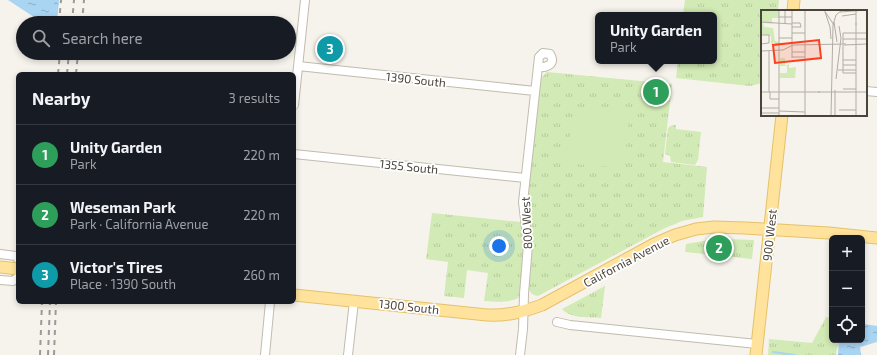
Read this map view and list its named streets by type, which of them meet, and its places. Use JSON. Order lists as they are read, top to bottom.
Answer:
{
  "streets": {
    "main road": ["900 West", "California Avenue", "1300 South"],
    "street": ["1390 South", "1355 South", "800 West"]
  },
  "crossings": [
    ["1390 South", "800 West"],
    ["1355 South", "800 West"],
    ["800 West", "California Avenue"],
    ["800 West", "1300 South"],
    ["900 West", "California Avenue"],
    ["California Avenue", "1300 South"]
  ],
  "page": {
    "popup": ["Unity Garden", "Park"],
    "search": "Search here",
    "pins": ["3", "1", "2"],
    "heading": ["Nearby", "3 results"],
    "list": [
      {
        "mark": "1",
        "name": "Unity Garden",
        "note": "Park",
        "value": "220 m"
      },
      {
        "mark": "2",
        "name": "Weseman Park",
        "note": "Park · California Avenue",
        "value": "220 m"
      },
      {
        "mark": "3",
        "name": "Victor's Tires",
        "note": "Place · 1390 South",
        "value": "260 m"
      }
    ],
    "map_buttons": ["+", "−"]
  }
}
